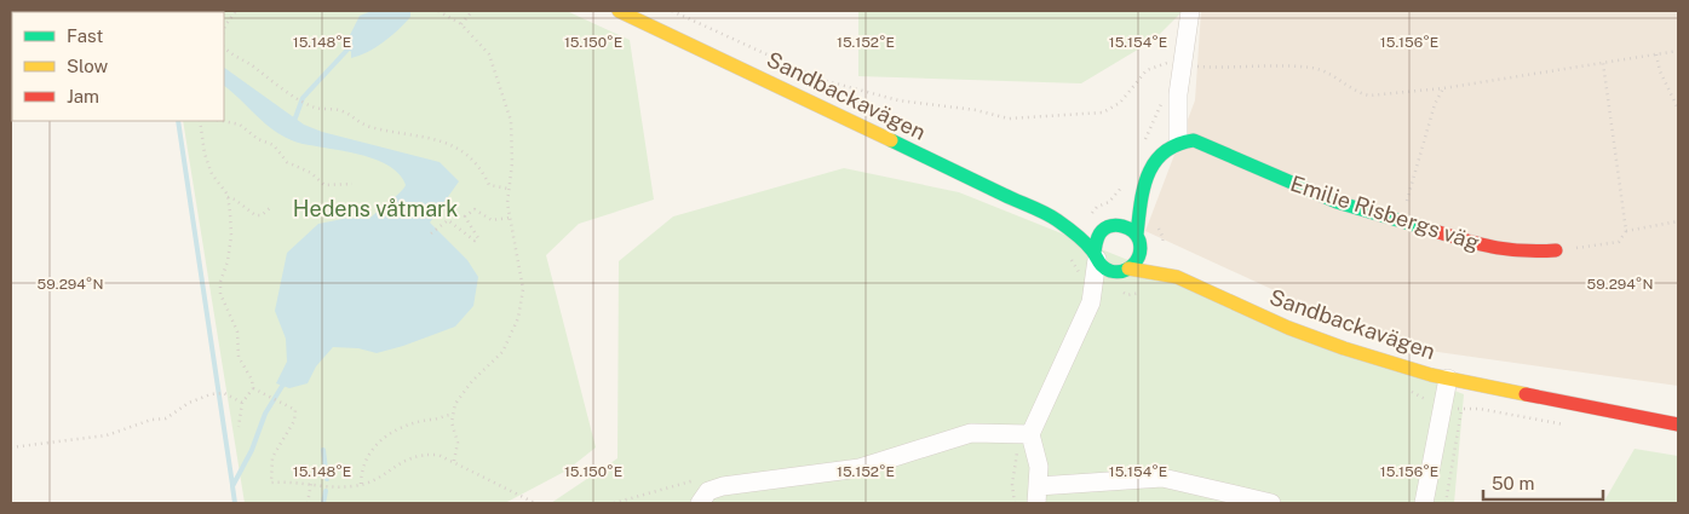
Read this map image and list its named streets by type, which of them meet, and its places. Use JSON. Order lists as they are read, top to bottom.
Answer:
{
  "streets": {
    "street": ["Sandbackavägen", "Emilie Risbergs väg"]
  },
  "parks": ["Hedens våtmark"],
  "legend": ["Fast", "Slow", "Jam"],
  "scale_bar": "50 m",
  "coordinates": [
    "15.148°E",
    "15.150°E",
    "15.152°E",
    "15.154°E",
    "15.156°E",
    "59.294°N"
  ]
}
